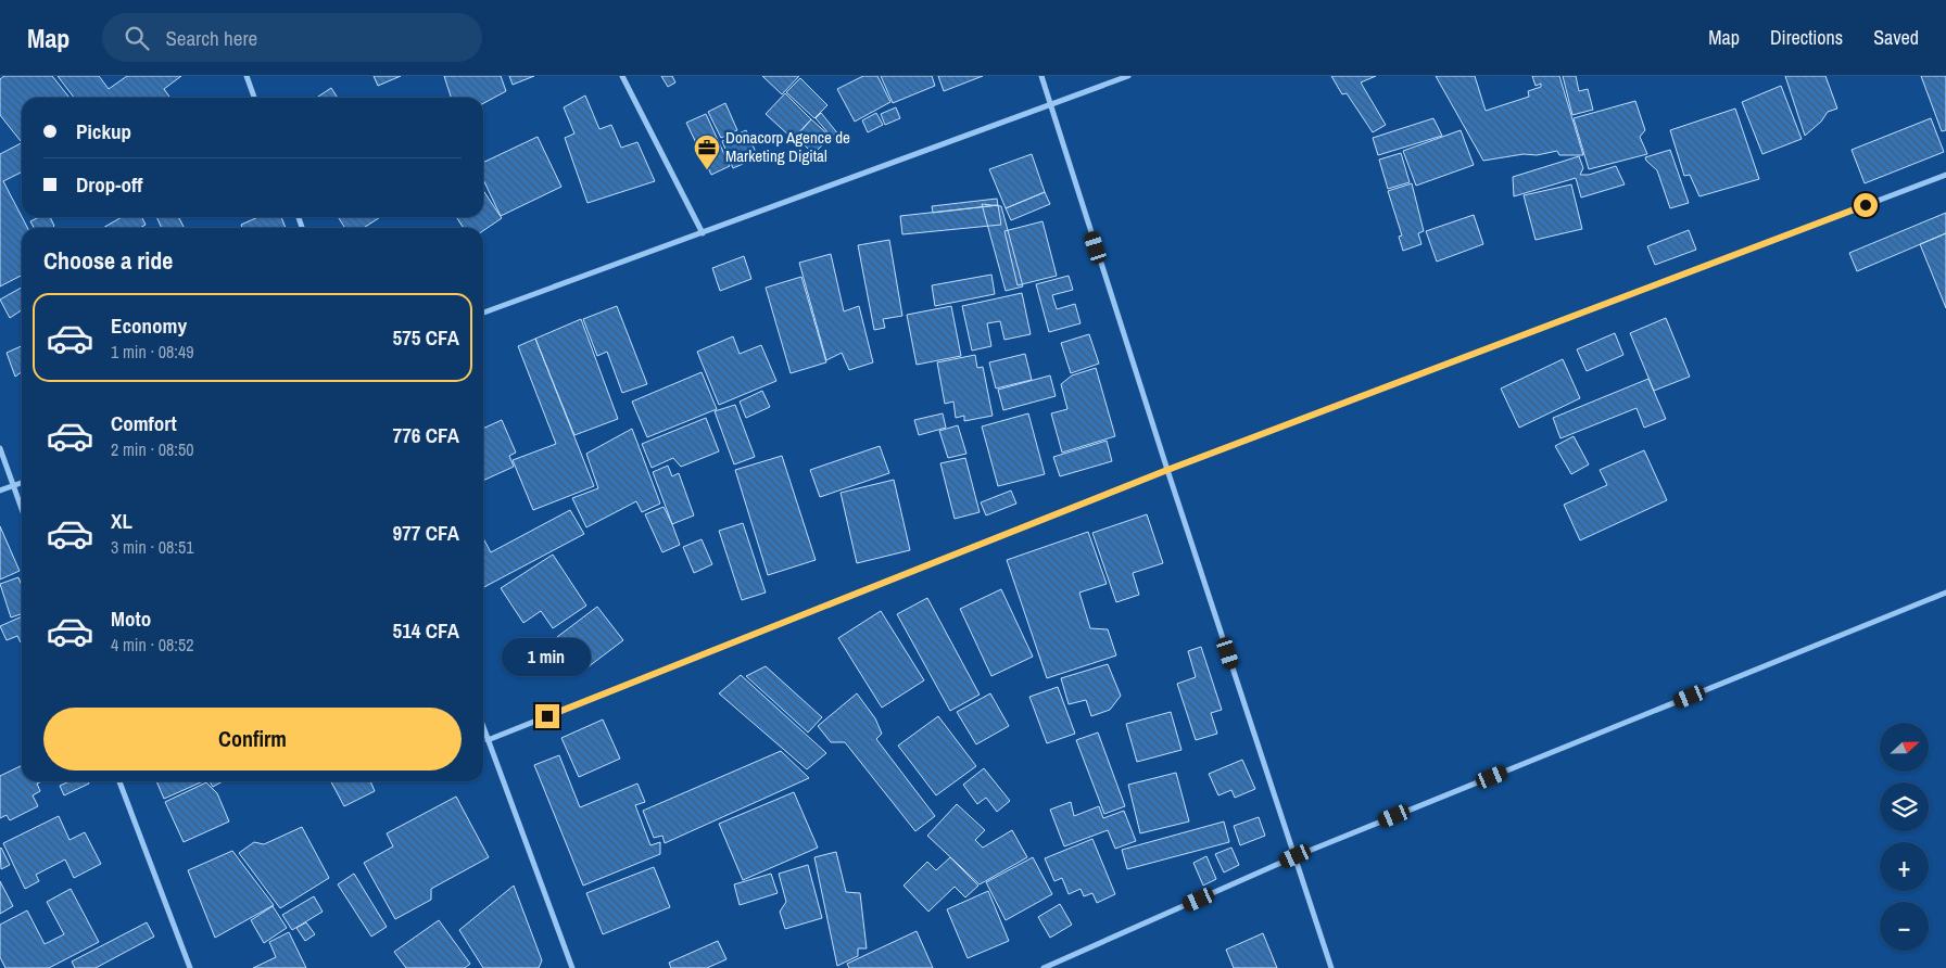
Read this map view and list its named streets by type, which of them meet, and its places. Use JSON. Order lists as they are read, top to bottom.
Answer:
{
  "places": {
    "office": ["Donacorp Agence de Marketing Digital"]
  },
  "north": "right",
  "page": {
    "header": "Map",
    "search": "Search here",
    "nav": ["Map", "Directions", "Saved"],
    "banner": ["Pickup", "Drop-off"],
    "heading": "Choose a ride",
    "list": [
      {
        "name": "Economy",
        "note": "1 min · 08:49",
        "value": "575 CFA"
      },
      {
        "name": "Comfort",
        "note": "2 min · 08:50",
        "value": "776 CFA"
      },
      {
        "name": "XL",
        "note": "3 min · 08:51",
        "value": "977 CFA"
      },
      {
        "name": "Moto",
        "note": "4 min · 08:52",
        "value": "514 CFA"
      }
    ],
    "bubble": "1 min",
    "buttons": "Confirm",
    "map_buttons": ["+", "−"]
  }
}
